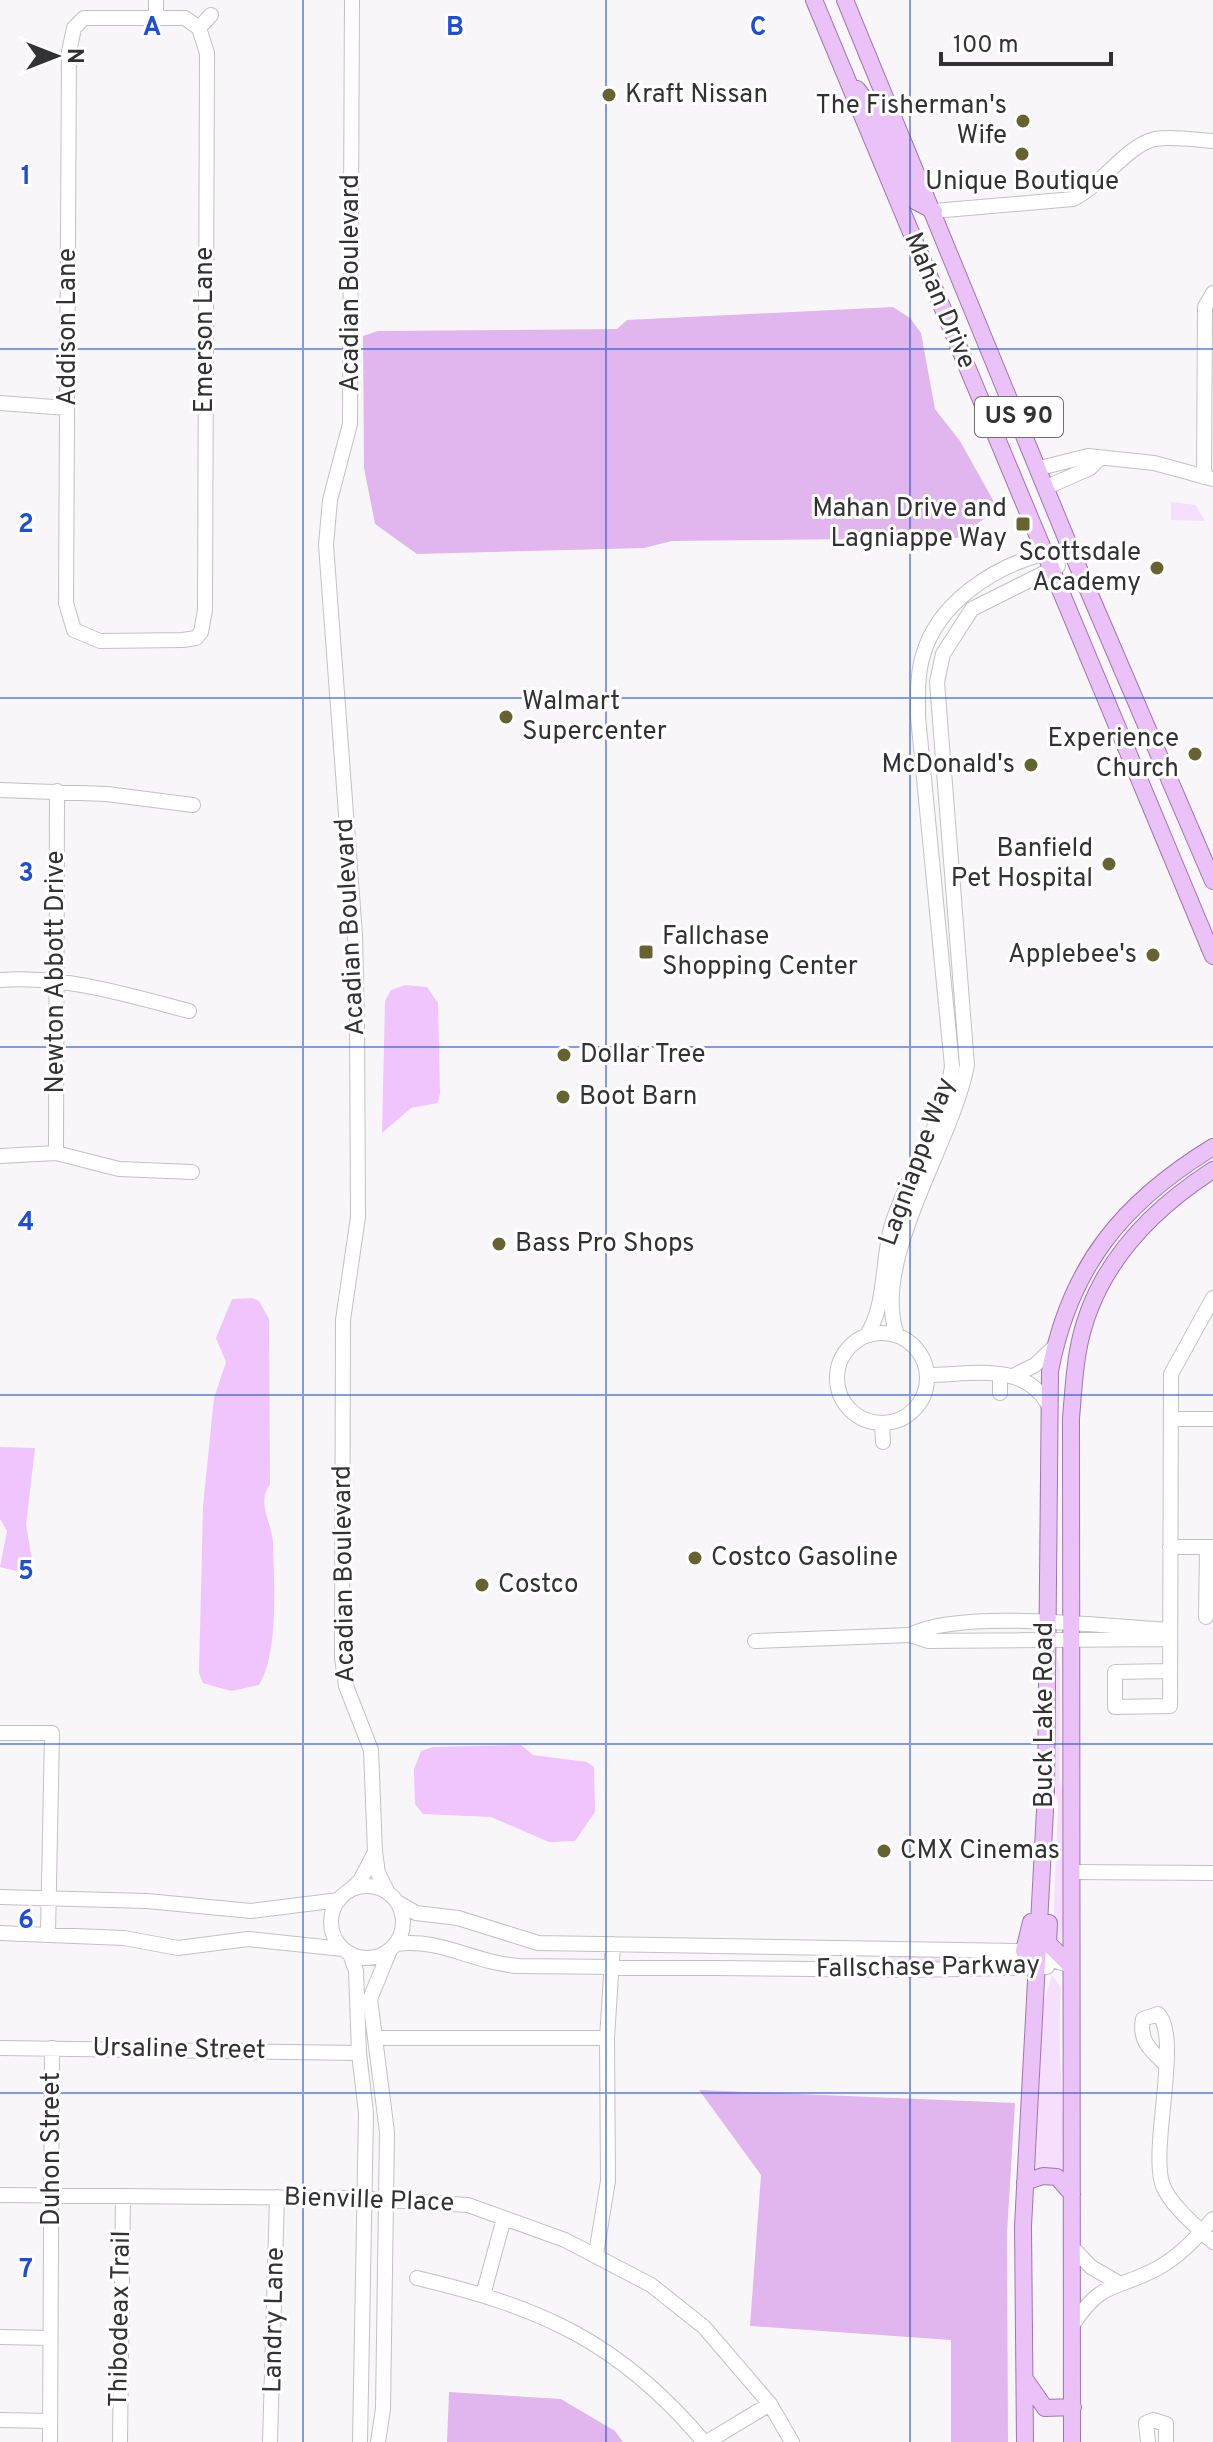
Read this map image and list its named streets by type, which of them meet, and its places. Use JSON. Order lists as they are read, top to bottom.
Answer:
{
  "streets": {
    "main road": ["Mahan Drive", "US 90", "Buck Lake Road"],
    "street": [
      "Acadian Boulevard",
      "Addison Lane",
      "Emerson Lane",
      "Newton Abbott Drive",
      "Lagniappe Way",
      "Fallschase Parkway",
      "Ursaline Street",
      "Duhon Street",
      "Bienville Place",
      "Thibodeax Trail",
      "Landry Lane"
    ]
  },
  "crossings": [
    ["Acadian Boulevard", "Fallschase Parkway"],
    ["Mahan Drive", "Lagniappe Way"],
    ["Addison Lane", "Emerson Lane"],
    ["Buck Lake Road", "Fallschase Parkway"],
    ["Ursaline Street", "Duhon Street"],
    ["Duhon Street", "Bienville Place"],
    ["Bienville Place", "Thibodeax Trail"],
    ["Bienville Place", "Landry Lane"]
  ],
  "places": {
    "other": [
      "Kraft Nissan",
      "The Fisherman's Wife",
      "Unique Boutique",
      "Scottsdale Academy",
      "Walmart Supercenter",
      "Experience Church",
      "McDonald's",
      "Banfield Pet Hospital",
      "Applebee's",
      "Dollar Tree",
      "Boot Barn",
      "Bass Pro Shops",
      "Costco Gasoline",
      "Costco",
      "CMX Cinemas"
    ],
    "transit": ["Mahan Drive and Lagniappe Way", "Fallchase Shopping Center"]
  },
  "scale_bar": "100 m",
  "north": "right",
  "grid": {
    "columns": ["A", "B", "C"],
    "rows": [
      "1",
      "2",
      "3",
      "4",
      "5",
      "6",
      "7"
    ]
  }
}
